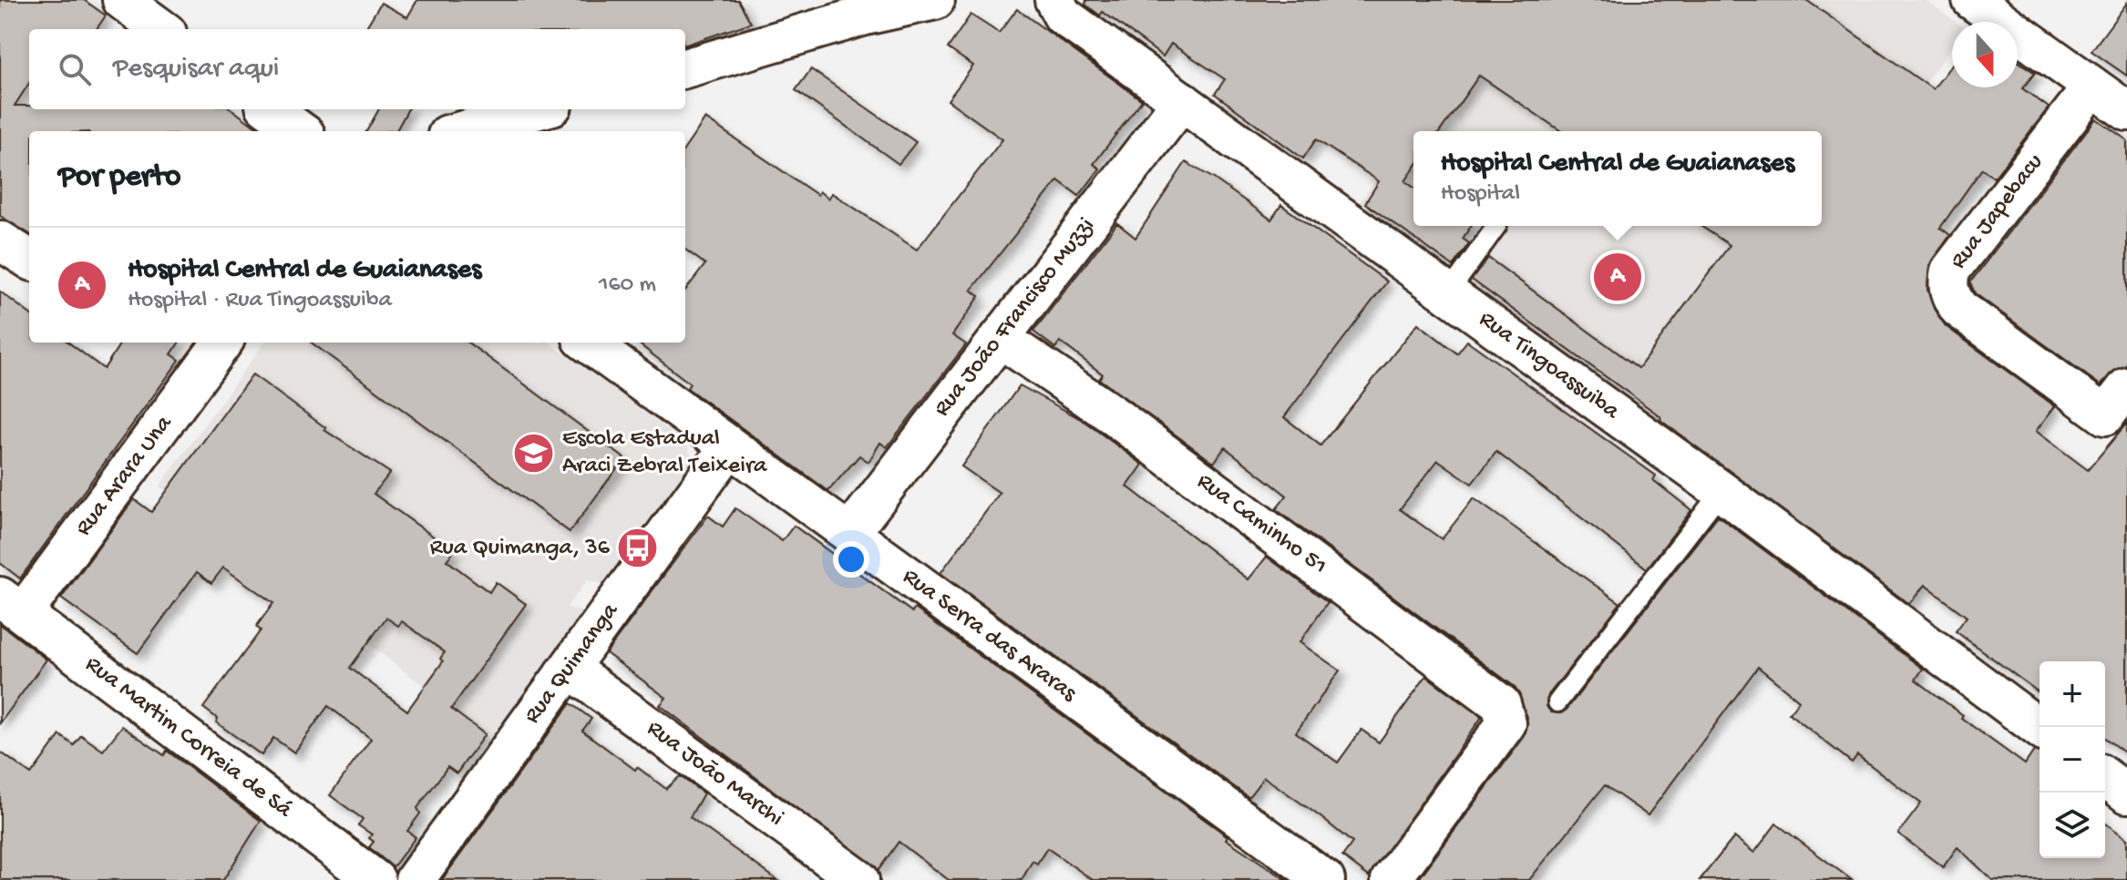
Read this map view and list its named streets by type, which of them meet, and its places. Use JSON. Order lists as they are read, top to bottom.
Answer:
{
  "streets": {
    "street": [
      "Rua Japebacu",
      "Rua João Francisco Muzzi",
      "Rua Tingoassuiba",
      "Rua Arara Una",
      "Rua Caminho 51",
      "Rua Serra das Araras",
      "Rua Quimanga",
      "Rua Martim Correia de Sá",
      "Rua João Marchi"
    ]
  },
  "crossings": [
    ["Rua João Francisco Muzzi", "Rua Tingoassuiba"],
    ["Rua João Francisco Muzzi", "Rua Caminho 51"],
    ["Rua João Francisco Muzzi", "Rua Serra das Araras"],
    ["Rua Arara Una", "Rua Martim Correia de Sá"],
    ["Rua Serra das Araras", "Rua Quimanga"],
    ["Rua Quimanga", "Rua João Marchi"]
  ],
  "places": {
    "school or university": ["Escola Estadual Araci Zebral Teixeira"],
    "bus stop": ["Rua Quimanga, 36"]
  },
  "north": "bottom",
  "page": {
    "search": "Pesquisar aqui",
    "popup": ["Hospital Central de Guaianases", "Hospital"],
    "heading": "Por perto",
    "list": [
      {
        "mark": "A",
        "name": "Hospital Central de Guaianases",
        "note": "Hospital · Rua Tingoassuiba",
        "value": "160 m"
      }
    ],
    "pins": "A",
    "map_buttons": ["+", "−"]
  }
}
